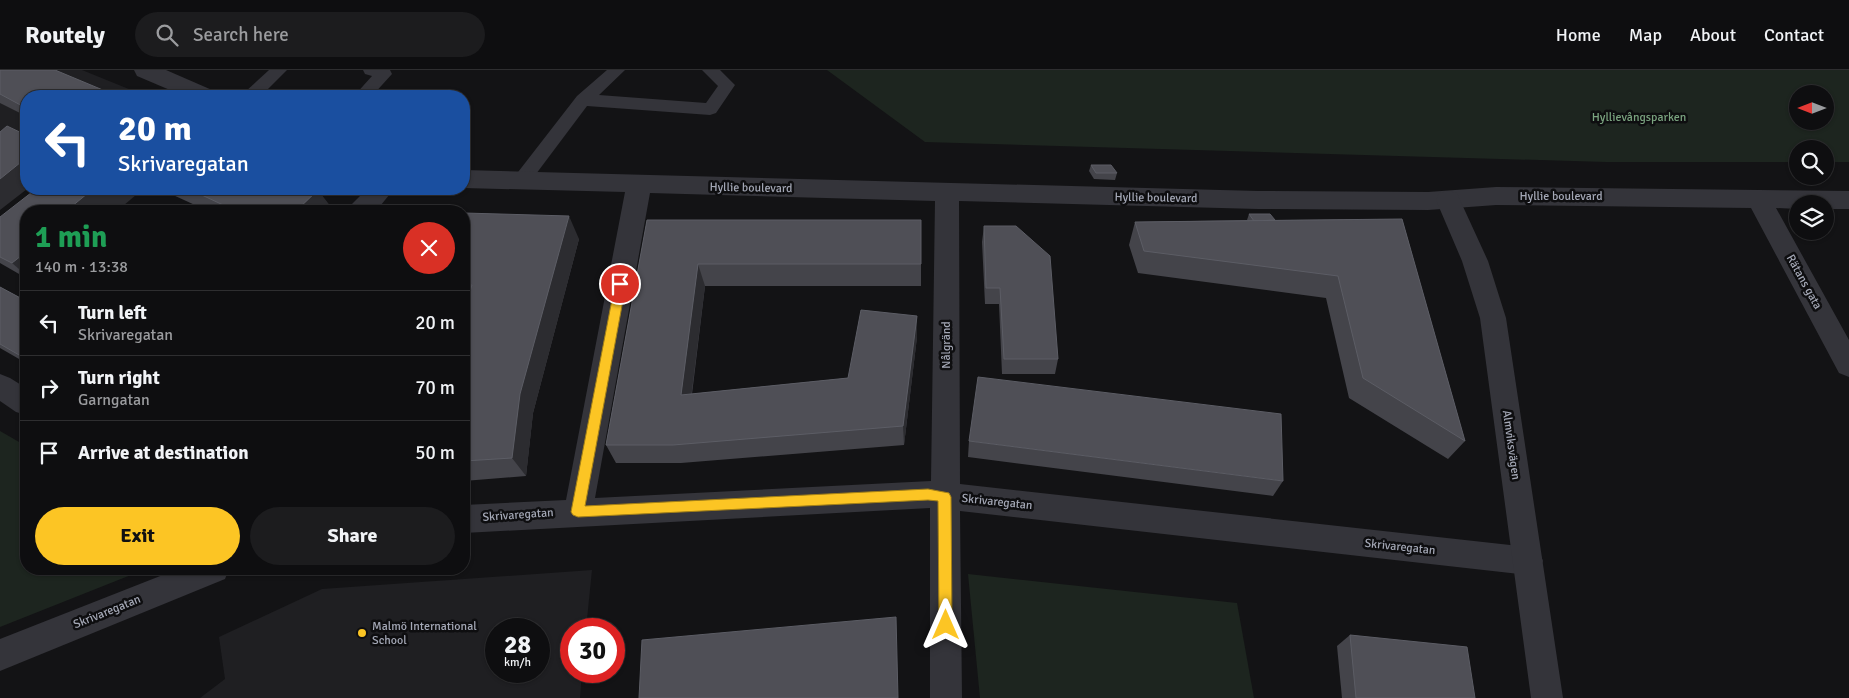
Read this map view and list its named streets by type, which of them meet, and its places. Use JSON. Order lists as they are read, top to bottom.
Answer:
{
  "streets": {
    "street": [
      "Hyllie boulevard",
      "Rätans gata",
      "Nålgränd",
      "Almviksvägen",
      "Skrivaregatan"
    ]
  },
  "crossings": [
    ["Hyllie boulevard", "Rätans gata"],
    ["Hyllie boulevard", "Nålgränd"],
    ["Hyllie boulevard", "Almviksvägen"],
    ["Nålgränd", "Skrivaregatan"],
    ["Almviksvägen", "Skrivaregatan"]
  ],
  "parks": ["Hyllievångsparken"],
  "places": ["Malmö International School"],
  "north": "left",
  "page": {
    "header": "Routely",
    "search": "Search here",
    "nav": [
      "Home",
      "Map",
      "About",
      "Contact"
    ],
    "turn": ["20 m", "Skrivaregatan"],
    "heading": ["1 min", "140 m · 13:38"],
    "list": [
      {
        "name": "Turn left",
        "note": "Skrivaregatan",
        "value": "20 m"
      },
      {
        "name": "Turn right",
        "note": "Garngatan",
        "value": "70 m"
      },
      {
        "name": "Arrive at destination",
        "value": "50 m"
      }
    ],
    "buttons": ["Exit", "Share"],
    "speed": "28 km/h",
    "limit": "30"
  }
}
